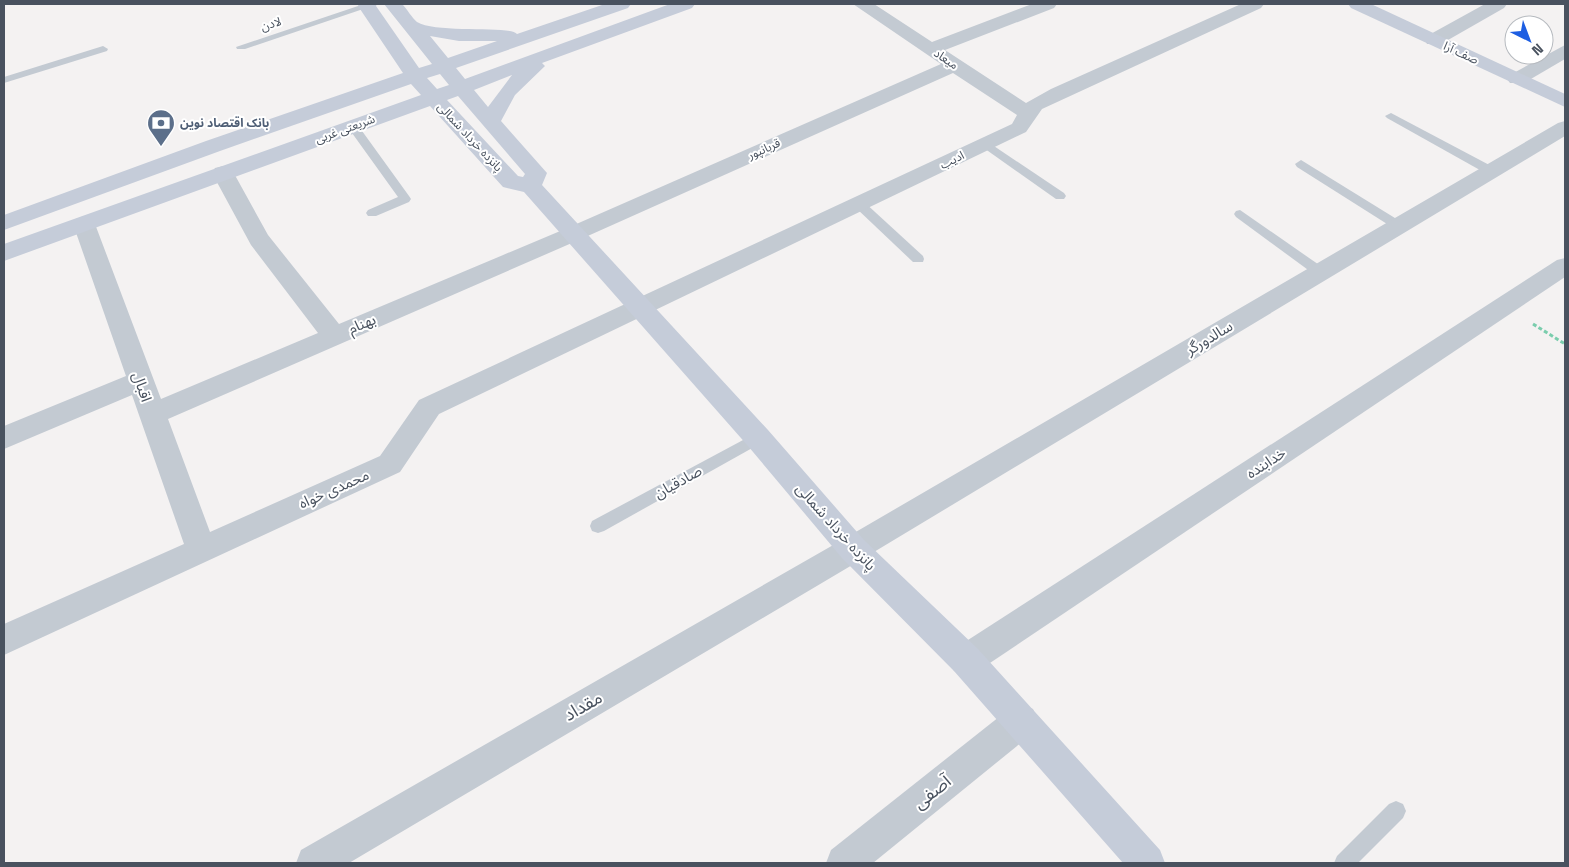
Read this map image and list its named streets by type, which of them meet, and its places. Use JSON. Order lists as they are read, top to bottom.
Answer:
{
  "streets": {
    "street": [
      "صف آرا",
      "میعاد",
      "شریعتی غربی",
      "پانزده خرداد شمالی",
      "قربانپور",
      "ادیب",
      "بهنام",
      "سالدورگر",
      "اقبال",
      "خدابنده",
      "محمدی خواه",
      "مقداد",
      "آصفی"
    ],
    "lane": ["لادن", "صادقیان"]
  },
  "crossings": [
    ["لادن", "پانزده خرداد شمالی"],
    ["میعاد", "قربانپور"],
    ["میعاد", "ادیب"],
    ["شریعتی غربی", "پانزده خرداد شمالی"],
    ["شریعتی غربی", "اقبال"],
    ["پانزده خرداد شمالی", "قربانپور"],
    ["پانزده خرداد شمالی", "ادیب"],
    ["پانزده خرداد شمالی", "بهنام"],
    ["پانزده خرداد شمالی", "سالدورگر"],
    ["پانزده خرداد شمالی", "خدابنده"],
    ["پانزده خرداد شمالی", "صادقیان"],
    ["پانزده خرداد شمالی", "محمدی خواه"],
    ["پانزده خرداد شمالی", "مقداد"],
    ["پانزده خرداد شمالی", "آصفی"],
    ["قربانپور", "بهنام"],
    ["ادیب", "محمدی خواه"],
    ["بهنام", "اقبال"],
    ["سالدورگر", "مقداد"],
    ["اقبال", "محمدی خواه"]
  ],
  "places": {
    "bank": ["بانک اقتصاد نوین"]
  },
  "north": "bottom right"
}
